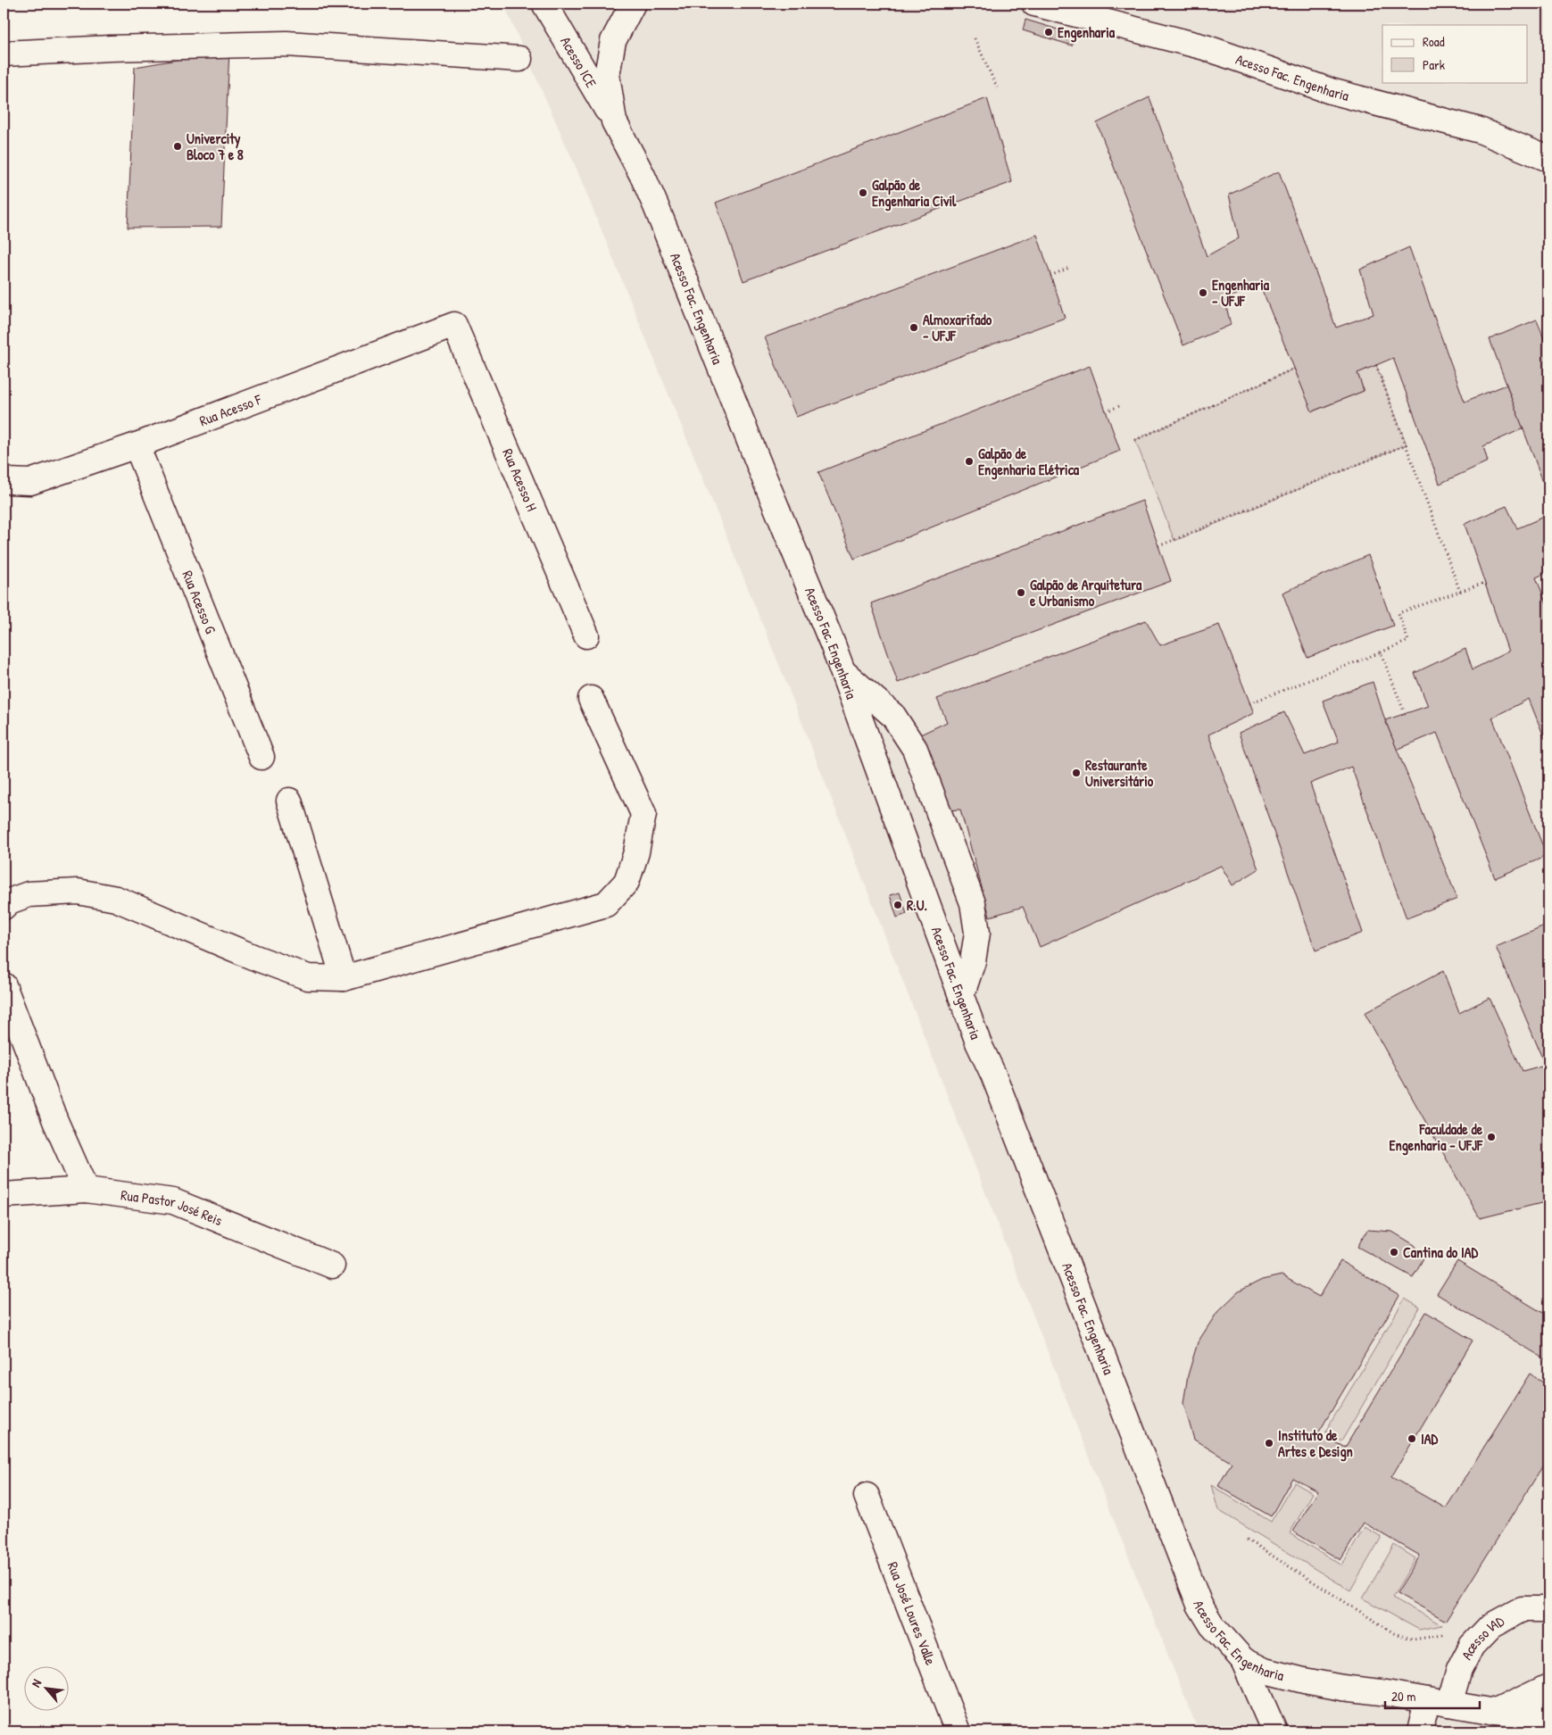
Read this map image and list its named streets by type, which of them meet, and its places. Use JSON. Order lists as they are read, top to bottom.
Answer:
{
  "streets": {
    "street": [
      "Acesso ICE",
      "Acesso Fac. Engenharia",
      "Rua Acesso F",
      "Rua Acesso H",
      "Rua Acesso G",
      "Rua Pastor José Reis",
      "Rua José Loures Valle",
      "Acesso IAD"
    ]
  },
  "crossings": [
    ["Acesso ICE", "Acesso Fac. Engenharia"],
    ["Acesso Fac. Engenharia", "Acesso IAD"],
    ["Rua Acesso F", "Rua Acesso H"],
    ["Rua Acesso F", "Rua Acesso G"]
  ],
  "places": [
    "Engenharia",
    "Univercity Bloco 7 e 8",
    "Galpão de Engenharia Civil",
    "Engenharia - UFJF",
    "Almoxarifado - UFJF",
    "Galpão de Engenharia Elétrica",
    "Galpão de Arquitetura e Urbanismo",
    "Restaurante Universitário",
    "R.U.",
    "Faculdade de Engenharia - UFJF",
    "Cantina do IAD",
    "IAD",
    "Instituto de Artes e Design"
  ],
  "legend": ["Road", "Park"],
  "scale_bar": "20 m",
  "north": "top left"
}
